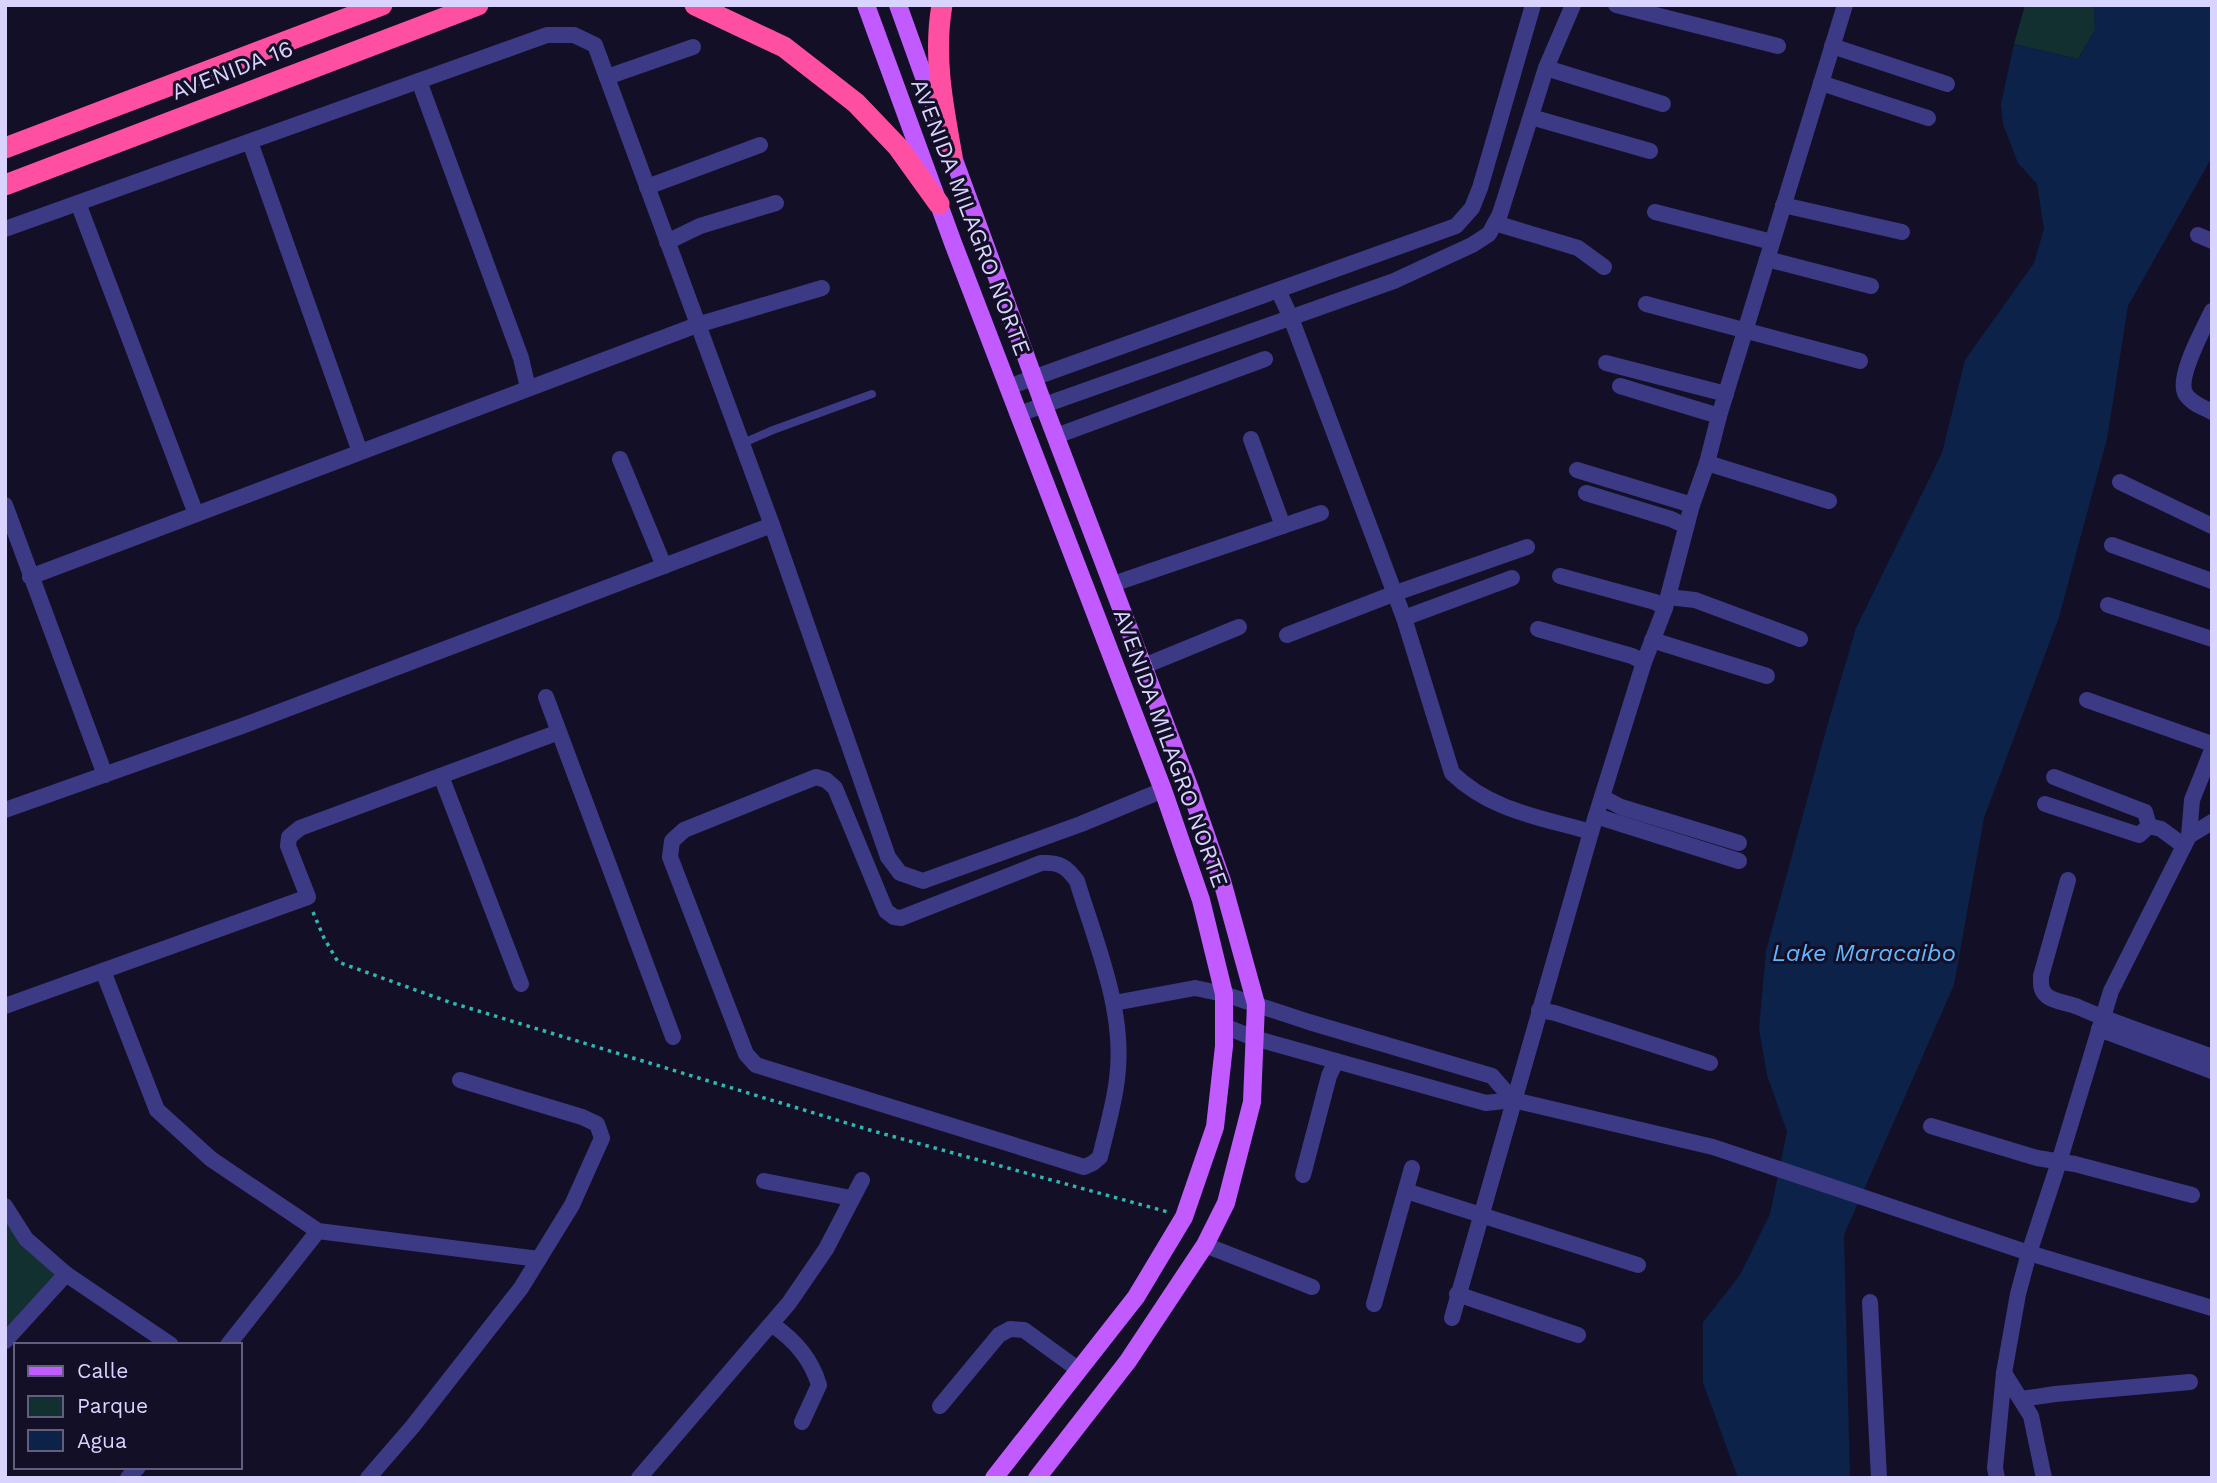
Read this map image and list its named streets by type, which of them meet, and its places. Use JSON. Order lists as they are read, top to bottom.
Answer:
{
  "streets": {
    "highway": ["AVENIDA 16"],
    "main road": ["AVENIDA MILAGRO NORTE"]
  },
  "water": ["Lake Maracaibo"],
  "legend": ["Calle", "Parque", "Agua"]
}
